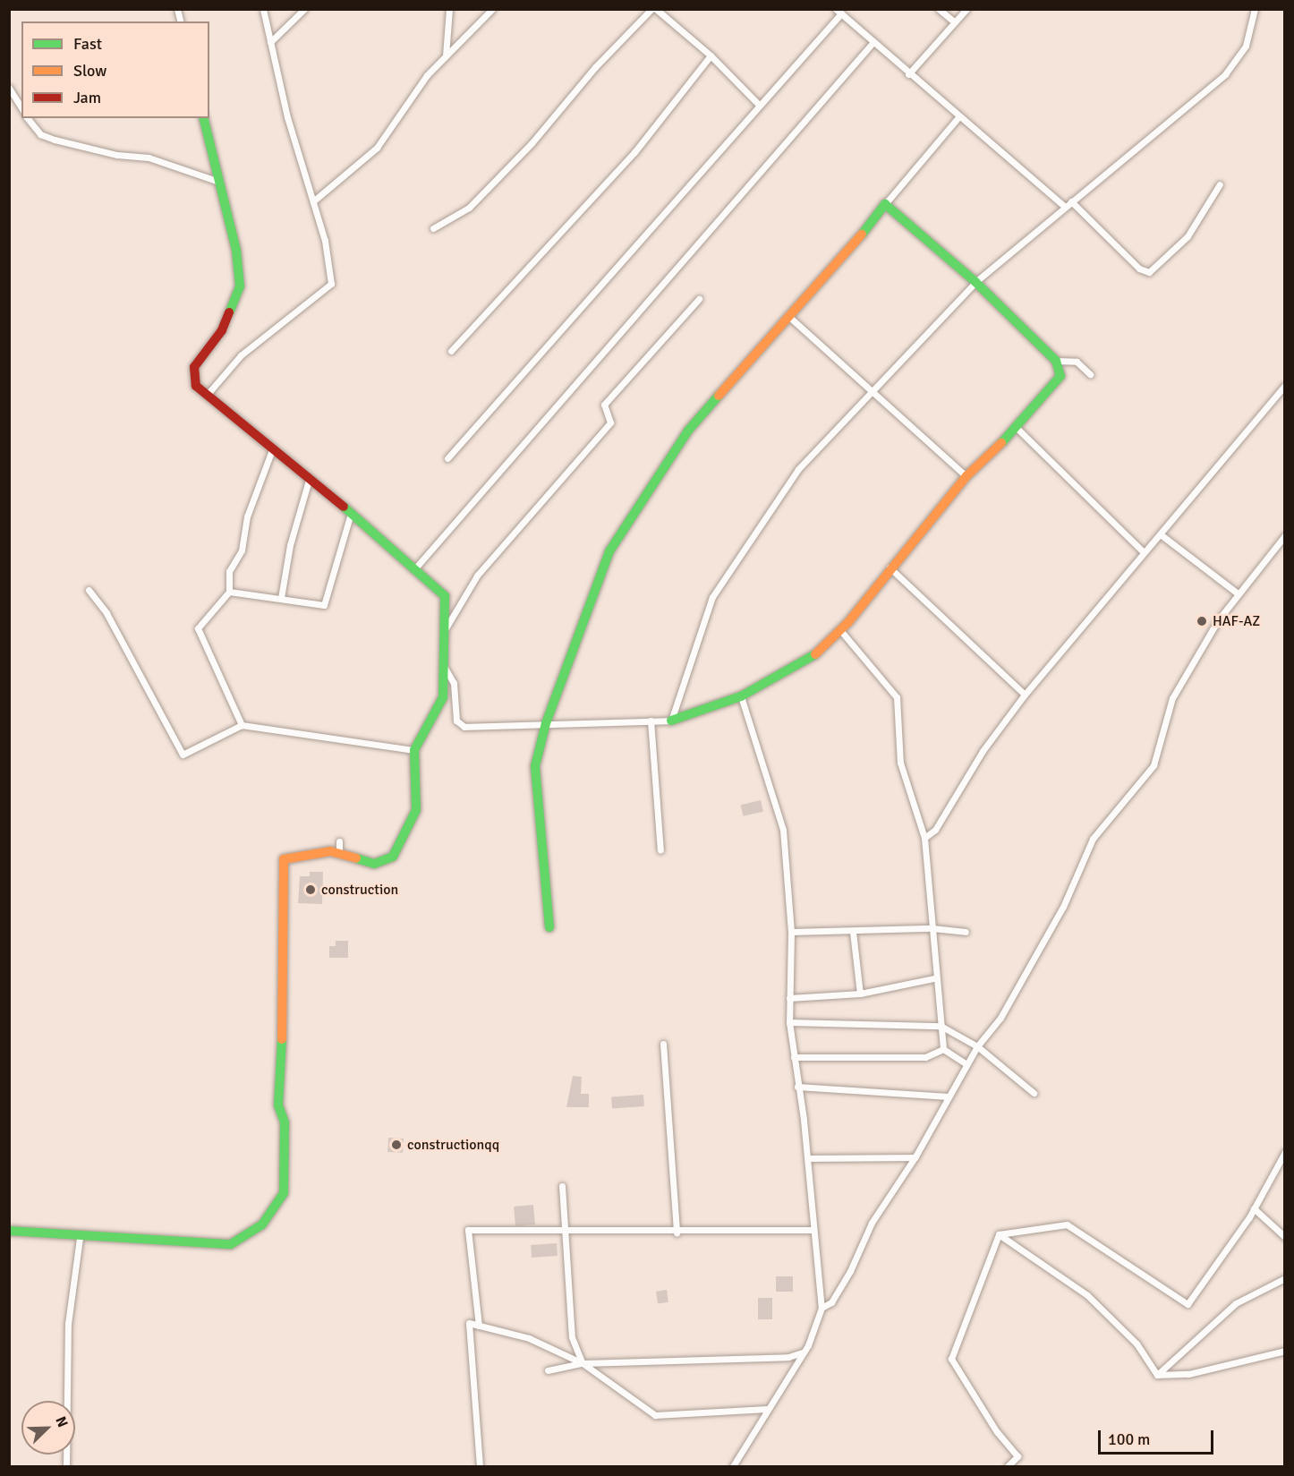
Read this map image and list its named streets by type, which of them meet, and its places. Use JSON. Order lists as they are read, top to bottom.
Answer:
{
  "places": ["HAF-AZ", "construction", "constructionqq"],
  "legend": ["Fast", "Slow", "Jam"],
  "scale_bar": "100 m",
  "north": "top right"
}
